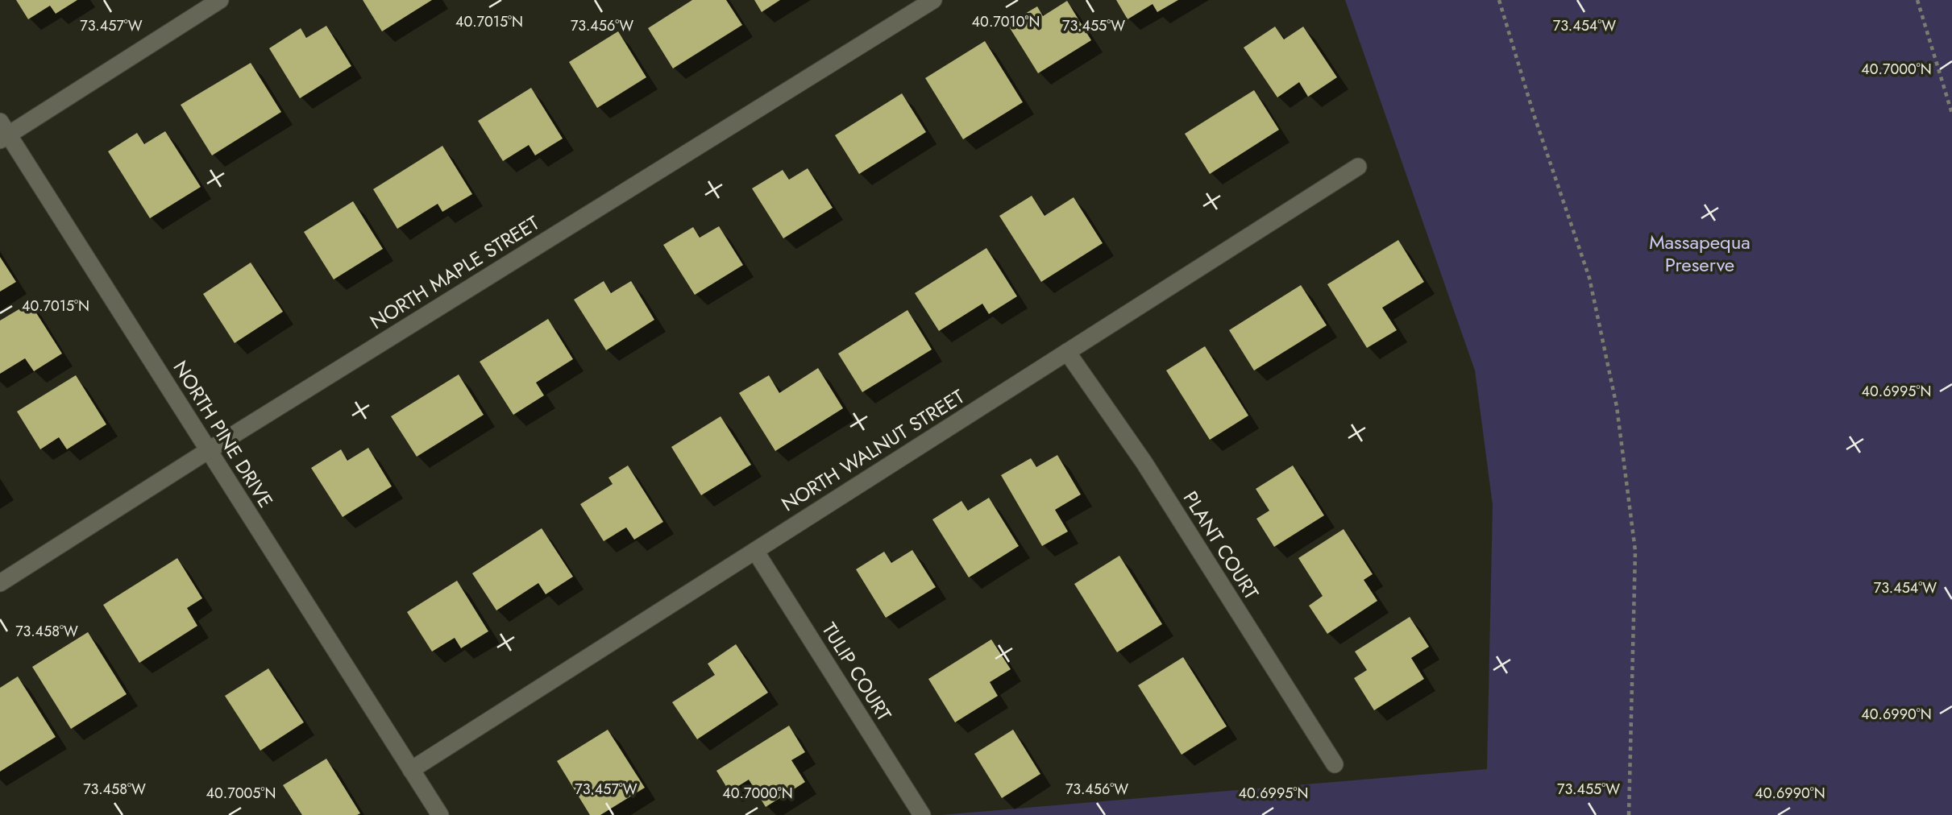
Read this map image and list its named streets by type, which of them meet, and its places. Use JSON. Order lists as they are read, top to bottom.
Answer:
{
  "streets": {
    "street": [
      "NORTH MAPLE STREET",
      "NORTH PINE DRIVE",
      "NORTH WALNUT STREET",
      "PLANT COURT",
      "TULIP COURT"
    ]
  },
  "crossings": [
    ["NORTH MAPLE STREET", "NORTH PINE DRIVE"],
    ["NORTH PINE DRIVE", "NORTH WALNUT STREET"],
    ["NORTH WALNUT STREET", "PLANT COURT"],
    ["NORTH WALNUT STREET", "TULIP COURT"]
  ],
  "parks": ["Massapequa Preserve"],
  "coordinates": [
    "40.7015°N",
    "40.7010°N",
    "73.457°W",
    "73.456°W",
    "73.455°W",
    "73.454°W",
    "40.7000°N",
    "40.6995°N",
    "73.458°W",
    "40.6990°N",
    "40.7005°N"
  ]
}
